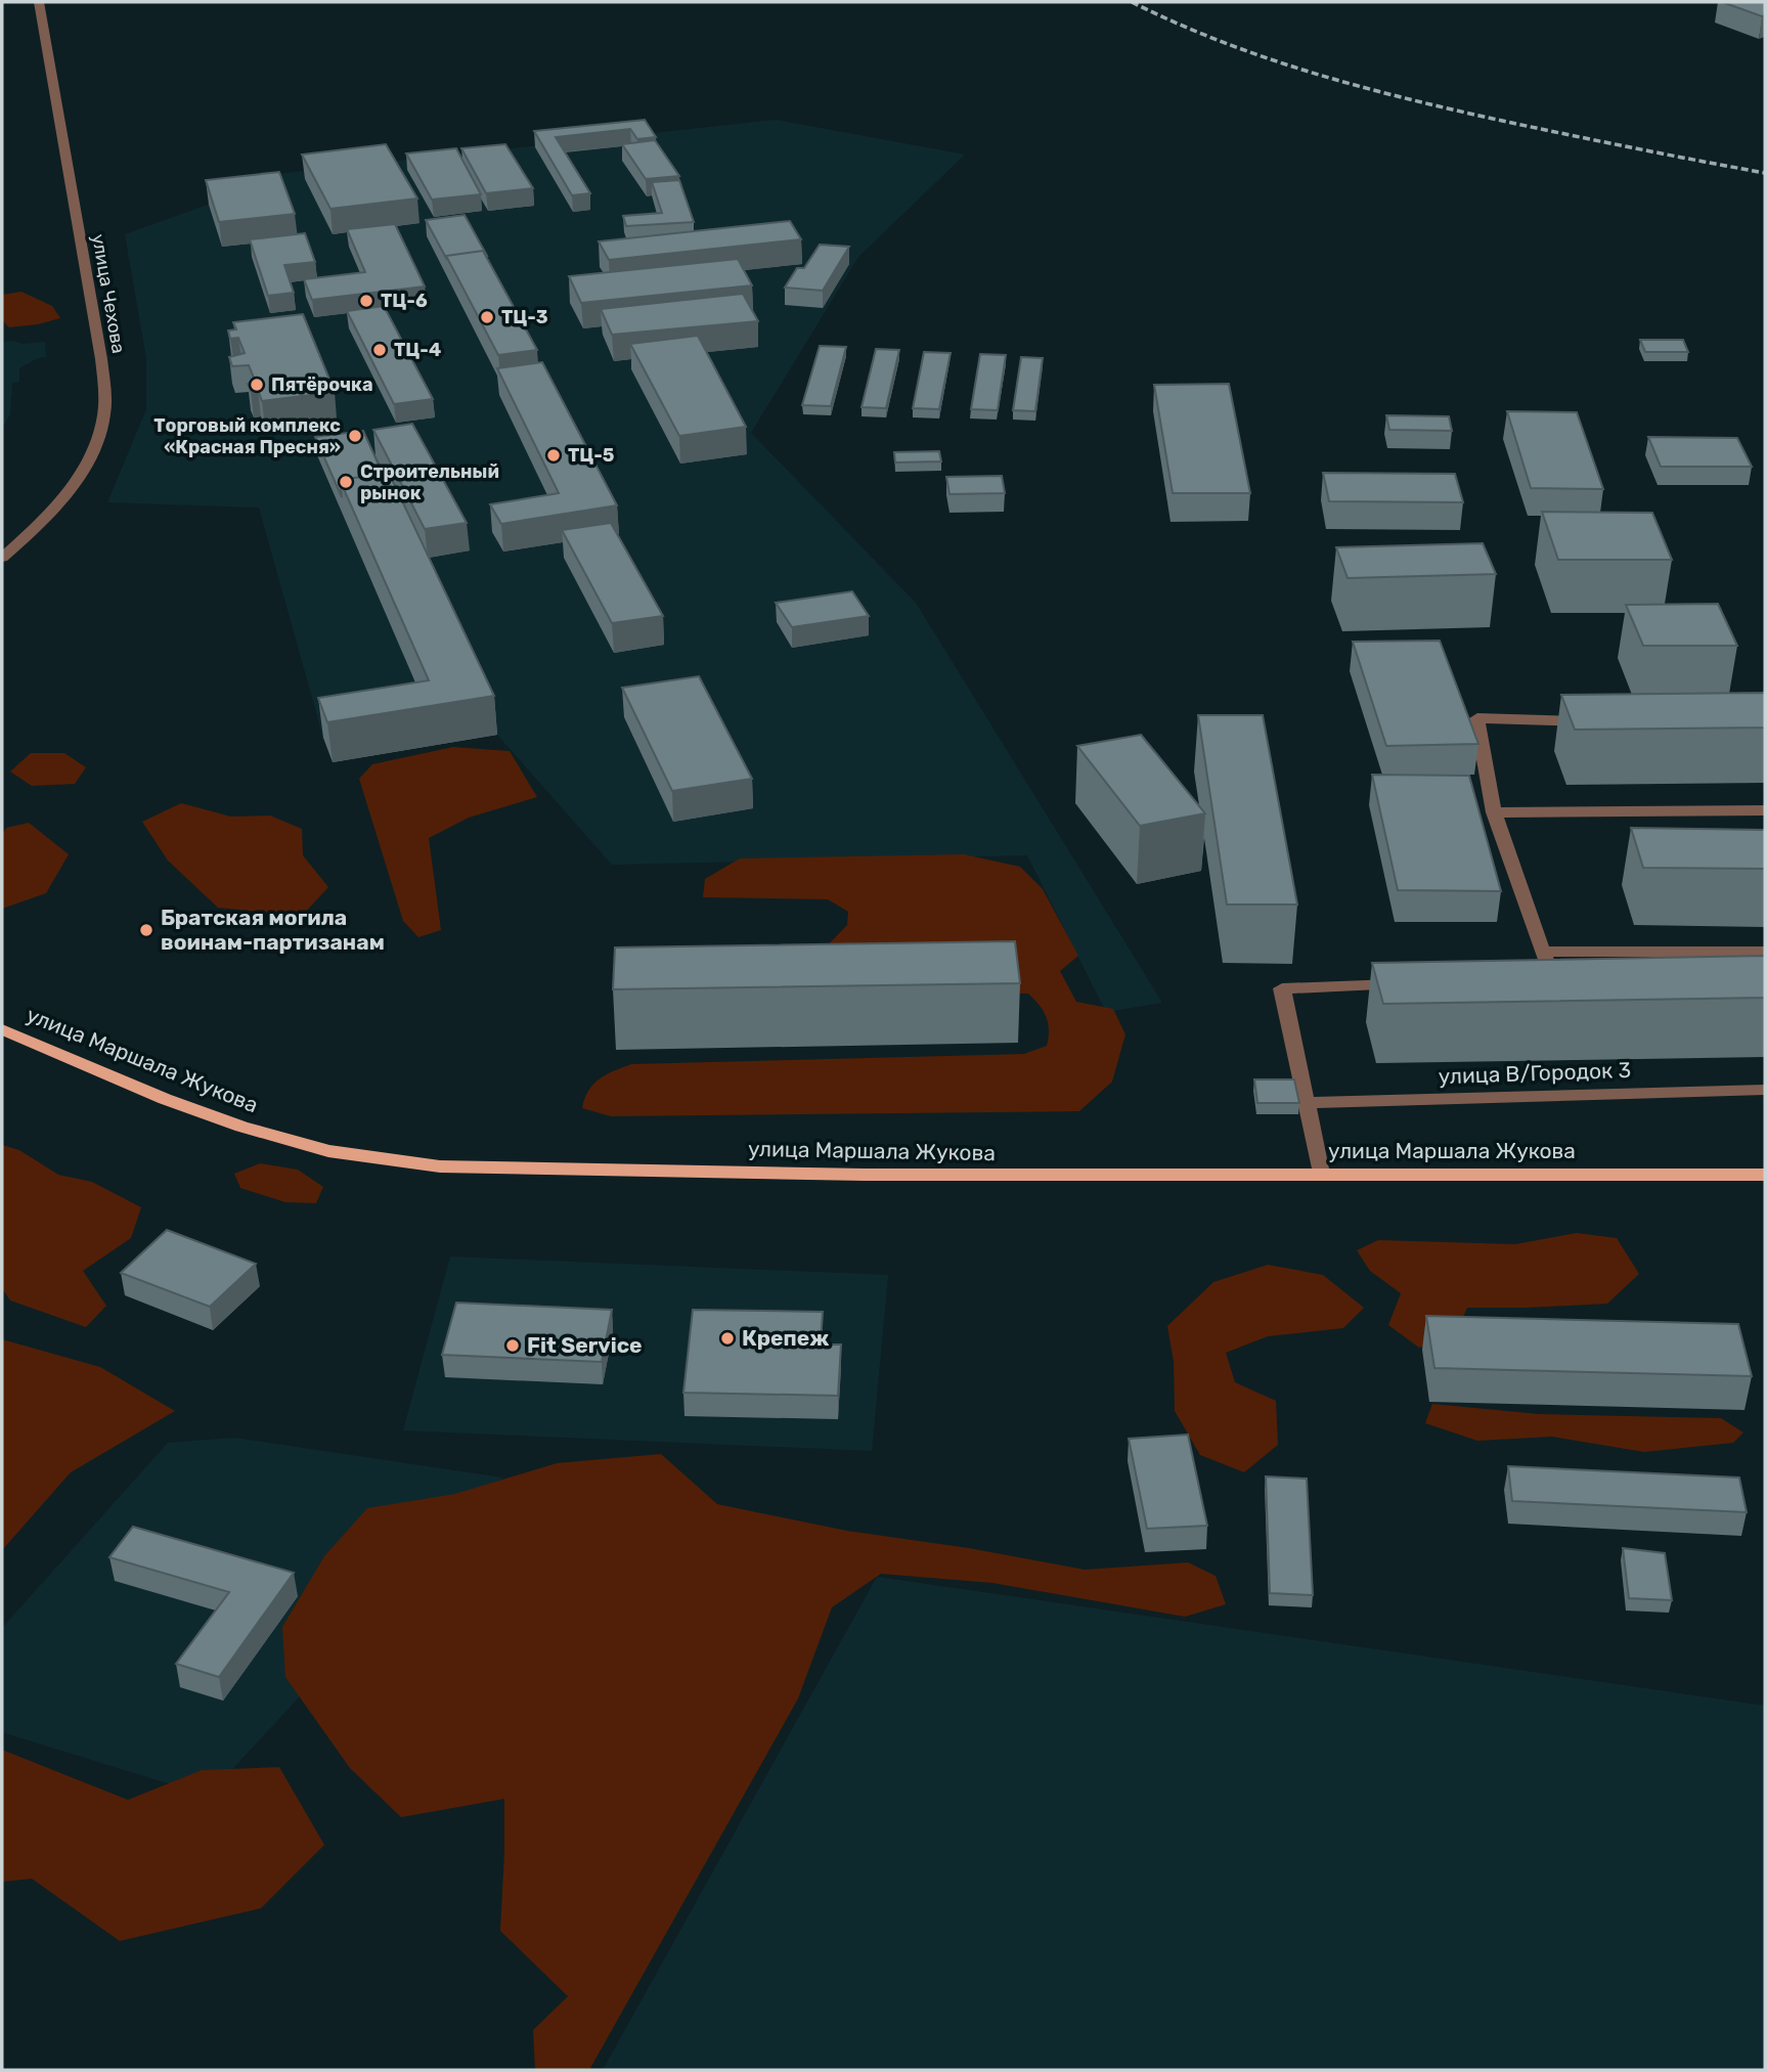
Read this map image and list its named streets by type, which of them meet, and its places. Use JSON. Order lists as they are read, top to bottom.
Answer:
{
  "streets": {
    "main road": ["улица Маршала Жукова"],
    "street": ["улица Чехова", "улица В/Городок 3"]
  },
  "places": [
    "ТЦ-6",
    "ТЦ-3",
    "ТЦ-4",
    "Пятёрочка",
    "Торговый комплекс «Красная Пресня»",
    "ТЦ-5",
    "Строительный рынок",
    "Братская могила воинам-партизанам",
    "Крепеж",
    "Fit Service"
  ]
}
